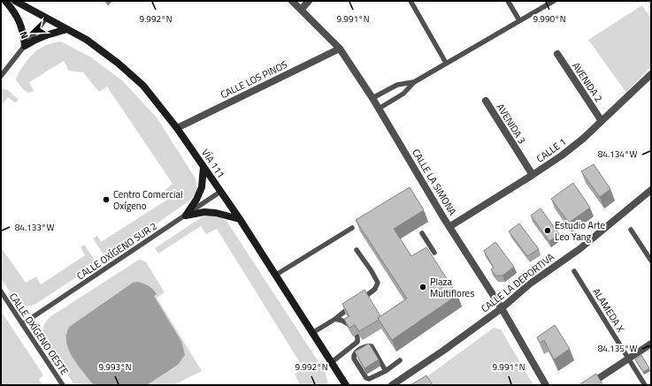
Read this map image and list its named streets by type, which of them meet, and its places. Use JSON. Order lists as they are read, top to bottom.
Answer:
{
  "streets": {
    "main road": ["VÍA 111"],
    "street": [
      "CALLE LOS PINOS",
      "AVENIDA 2",
      "AVENIDA 3",
      "CALLE 1",
      "CALLE LA SIMONA",
      "CALLE LA DEPORTIVA"
    ],
    "lane": ["CALLE OXÍGENO SUR 2", "ALAMEDA X", "CALLE OXÍGENO OESTE"]
  },
  "crossings": [
    ["CALLE LOS PINOS", "VÍA 111"],
    ["CALLE LOS PINOS", "CALLE LA SIMONA"],
    ["AVENIDA 2", "CALLE 1"],
    ["AVENIDA 3", "CALLE 1"],
    ["CALLE 1", "CALLE LA SIMONA"],
    ["VÍA 111", "CALLE OXÍGENO SUR 2"],
    ["CALLE LA SIMONA", "CALLE LA DEPORTIVA"],
    ["CALLE OXÍGENO SUR 2", "CALLE OXÍGENO OESTE"]
  ],
  "places": ["Centro Comercial Oxígeno", "Estudio Arte Leo Yang", "Plaza Multiflores"],
  "north": "bottom left",
  "coordinates": [
    "9.992°N",
    "9.991°N",
    "9.990°N",
    "84.134°W",
    "84.133°W",
    "84.135°W",
    "9.993°N"
  ]
}
